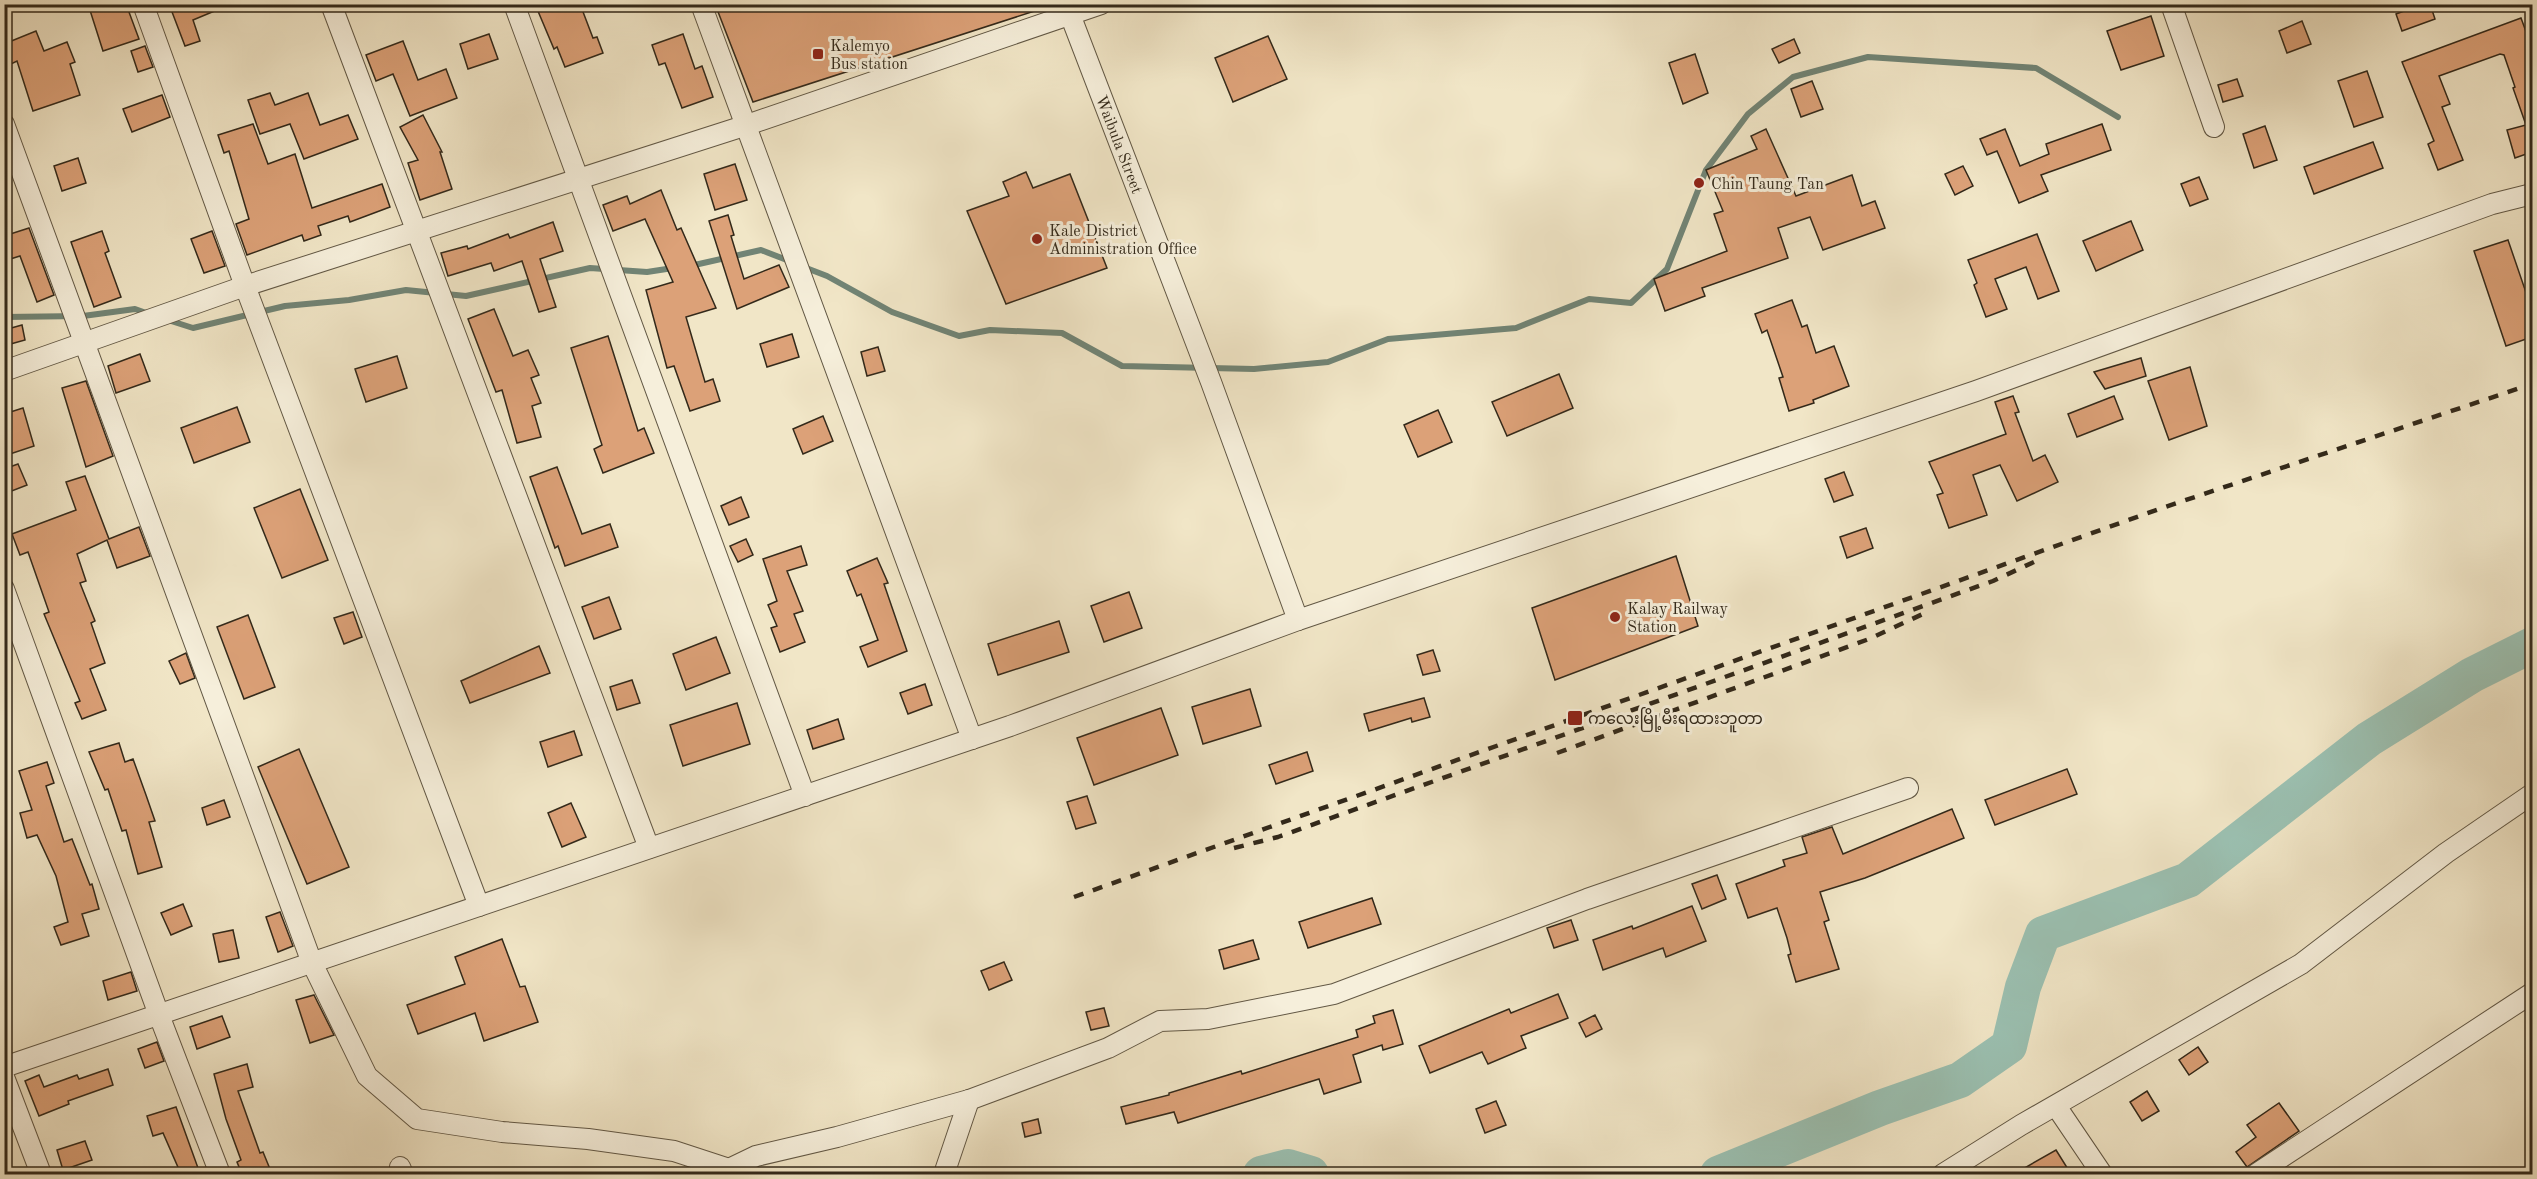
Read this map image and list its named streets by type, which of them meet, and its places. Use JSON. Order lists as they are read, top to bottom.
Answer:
{
  "streets": {
    "street": ["Waibula Street"]
  },
  "places": {
    "transit": ["Kalemyo Bus station", "ကလေးမြို့မီးရထားဘူတာ"],
    "other": ["Chin Taung Tan", "Kale District Administration Office", "Kalay Railway Station"]
  }
}
